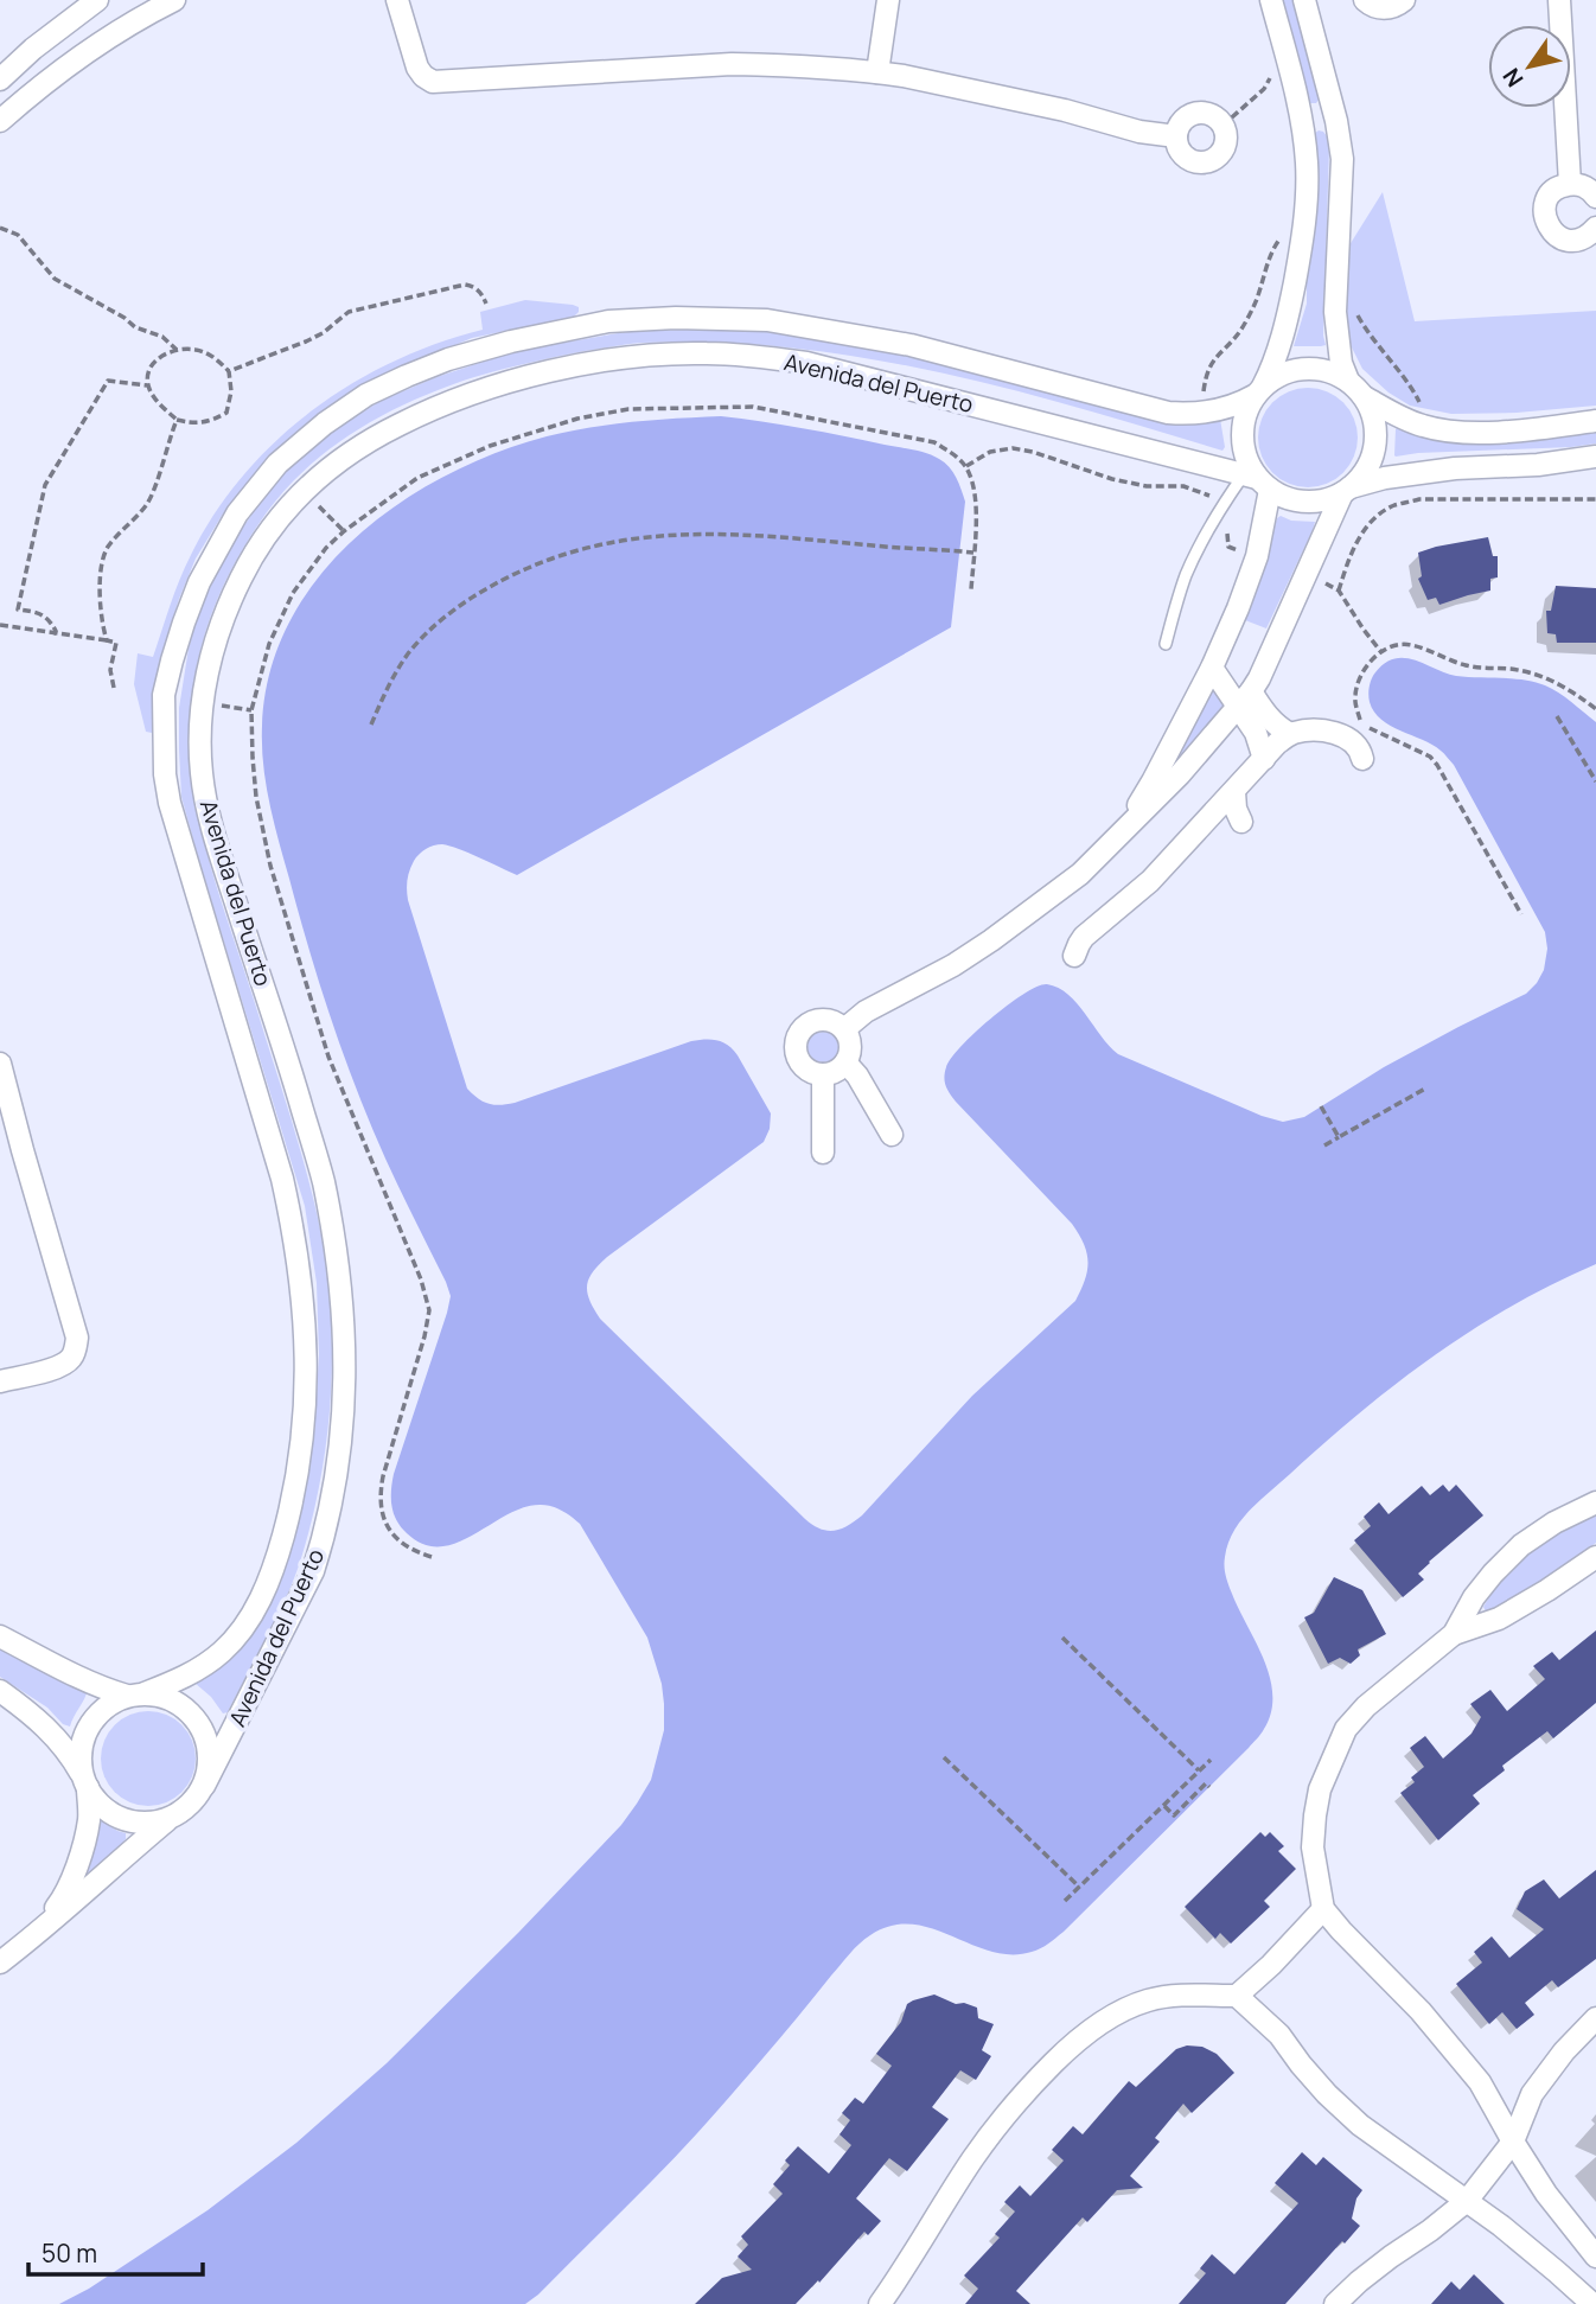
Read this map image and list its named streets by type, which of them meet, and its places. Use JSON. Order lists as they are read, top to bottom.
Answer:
{
  "streets": {
    "street": ["Avenida del Puerto"]
  },
  "scale_bar": "50 m",
  "north": "bottom left"
}
